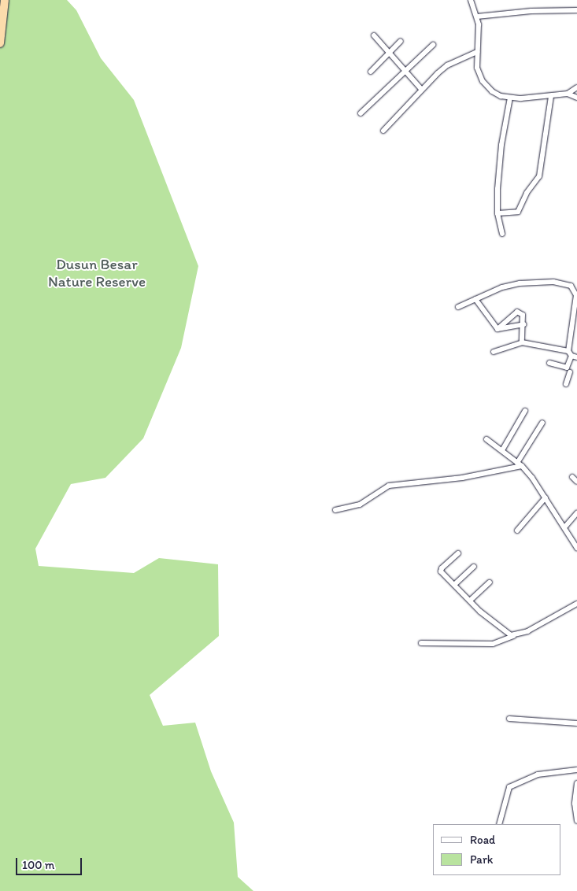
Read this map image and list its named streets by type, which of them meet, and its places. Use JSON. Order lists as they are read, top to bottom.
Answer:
{
  "parks": ["Dusun Besar Nature Reserve"],
  "legend": ["Road", "Park"],
  "scale_bar": "100 m"
}
